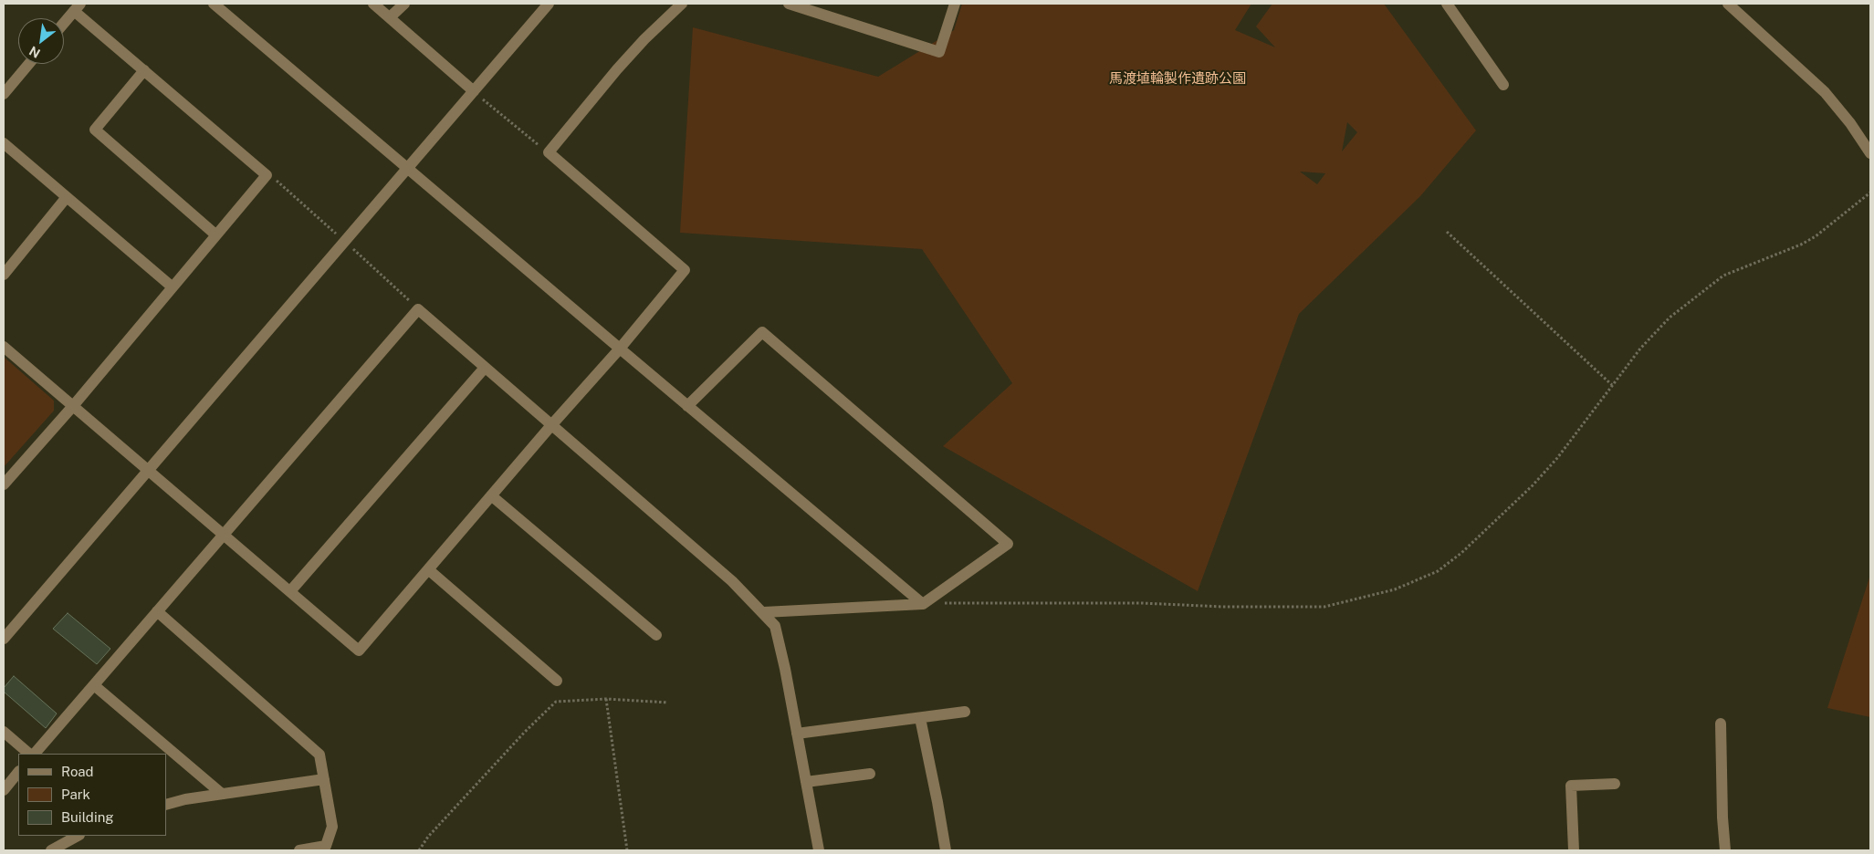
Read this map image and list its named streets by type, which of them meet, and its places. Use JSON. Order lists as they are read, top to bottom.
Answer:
{
  "parks": ["馬渡埴輪製作遺跡公園"],
  "legend": ["Road", "Park", "Building"],
  "north": "bottom left"
}
